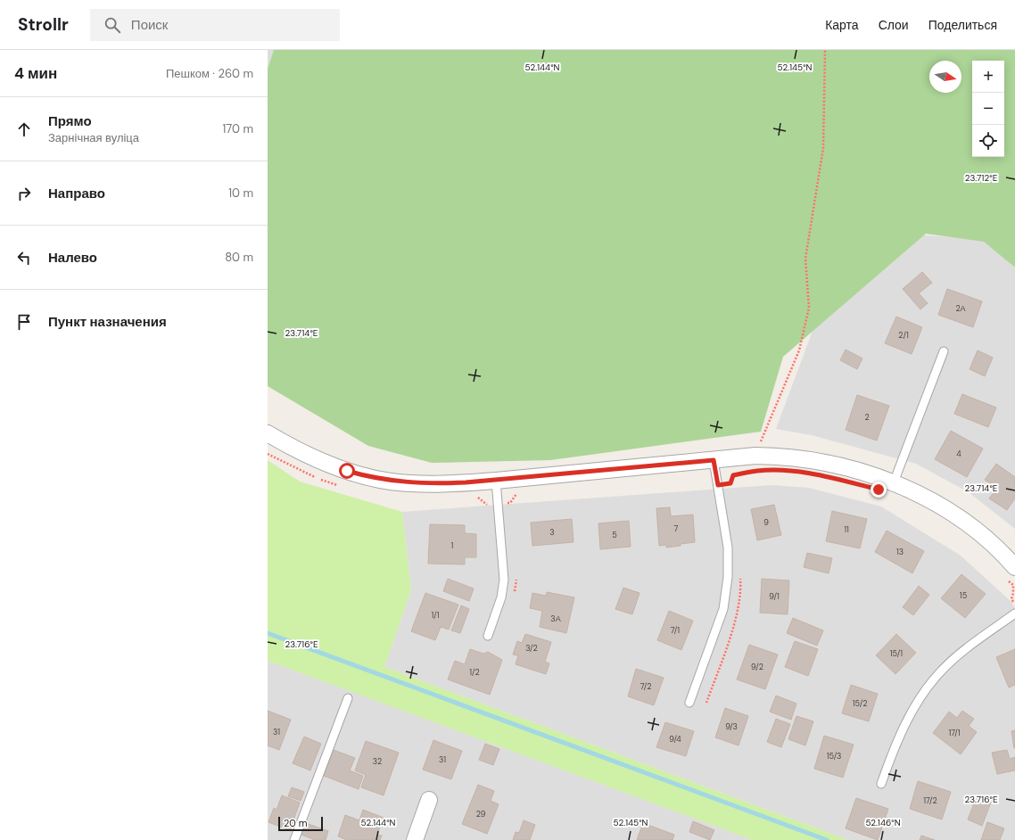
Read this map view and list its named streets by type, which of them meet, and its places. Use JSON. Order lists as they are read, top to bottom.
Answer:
{
  "house_numbers": [
    "2А",
    "2/1",
    "2",
    "4",
    "9",
    "7",
    "11",
    "3",
    "5",
    "1",
    "13",
    "15",
    "9/1",
    "1/1",
    "3А",
    "7/1",
    "3/2",
    "15/1",
    "9/2",
    "1/2",
    "7/2",
    "15/2",
    "9/3",
    "31",
    "17/1",
    "9/4",
    "15/3",
    "31",
    "32",
    "17/2",
    "29"
  ],
  "scale_bar": "20 m",
  "north": "right",
  "page": {
    "header": "Strollr",
    "search": "Поиск",
    "nav": ["Карта", "Слои", "Поделиться"],
    "heading": ["4 мин", "Пешком · 260 m"],
    "map_buttons": ["+", "−"],
    "list": [
      ["Прямо", "Зарнічная вуліца", "170 m"],
      ["Направо", "10 m"],
      ["Налево", "80 m"],
      "Пункт назначения"
    ],
    "scale": "20 m"
  },
  "coordinates": [
    "52.144°N",
    "52.145°N",
    "23.712°E",
    "23.714°E",
    "23.716°E",
    "52.146°N"
  ]
}
